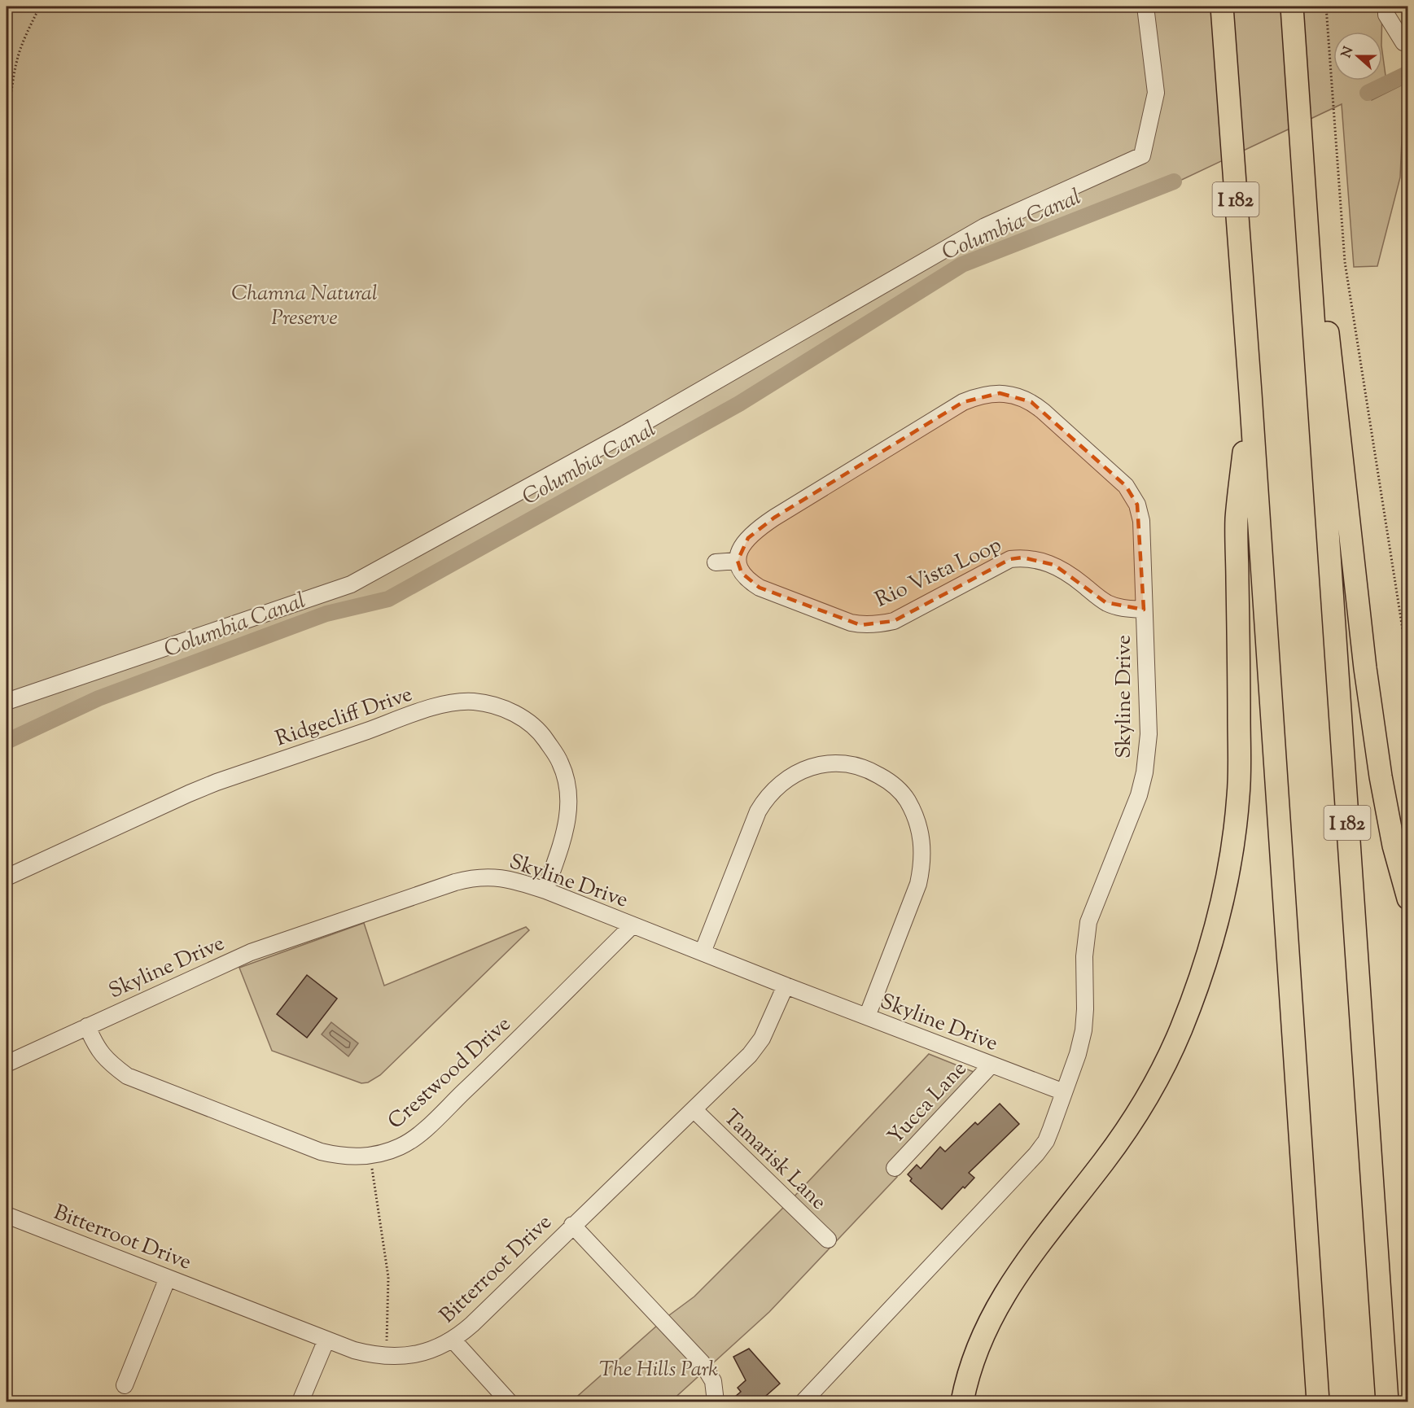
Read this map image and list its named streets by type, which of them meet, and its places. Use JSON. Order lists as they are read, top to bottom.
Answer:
{
  "streets": {
    "highway": ["I 182"],
    "street": [
      "Rio Vista Loop",
      "Skyline Drive",
      "Ridgecliff Drive",
      "Crestwood Drive",
      "Yucca Lane",
      "Tamarisk Lane",
      "Bitterroot Drive"
    ]
  },
  "crossings": [
    ["Rio Vista Loop", "Skyline Drive"],
    ["Skyline Drive", "Ridgecliff Drive"],
    ["Skyline Drive", "Crestwood Drive"],
    ["Skyline Drive", "Yucca Lane"],
    ["Skyline Drive", "Bitterroot Drive"],
    ["Tamarisk Lane", "Bitterroot Drive"]
  ],
  "water": ["Columbia Canal"],
  "parks": ["Chamna Natural Preserve", "The Hills Park"],
  "north": "left"
}
